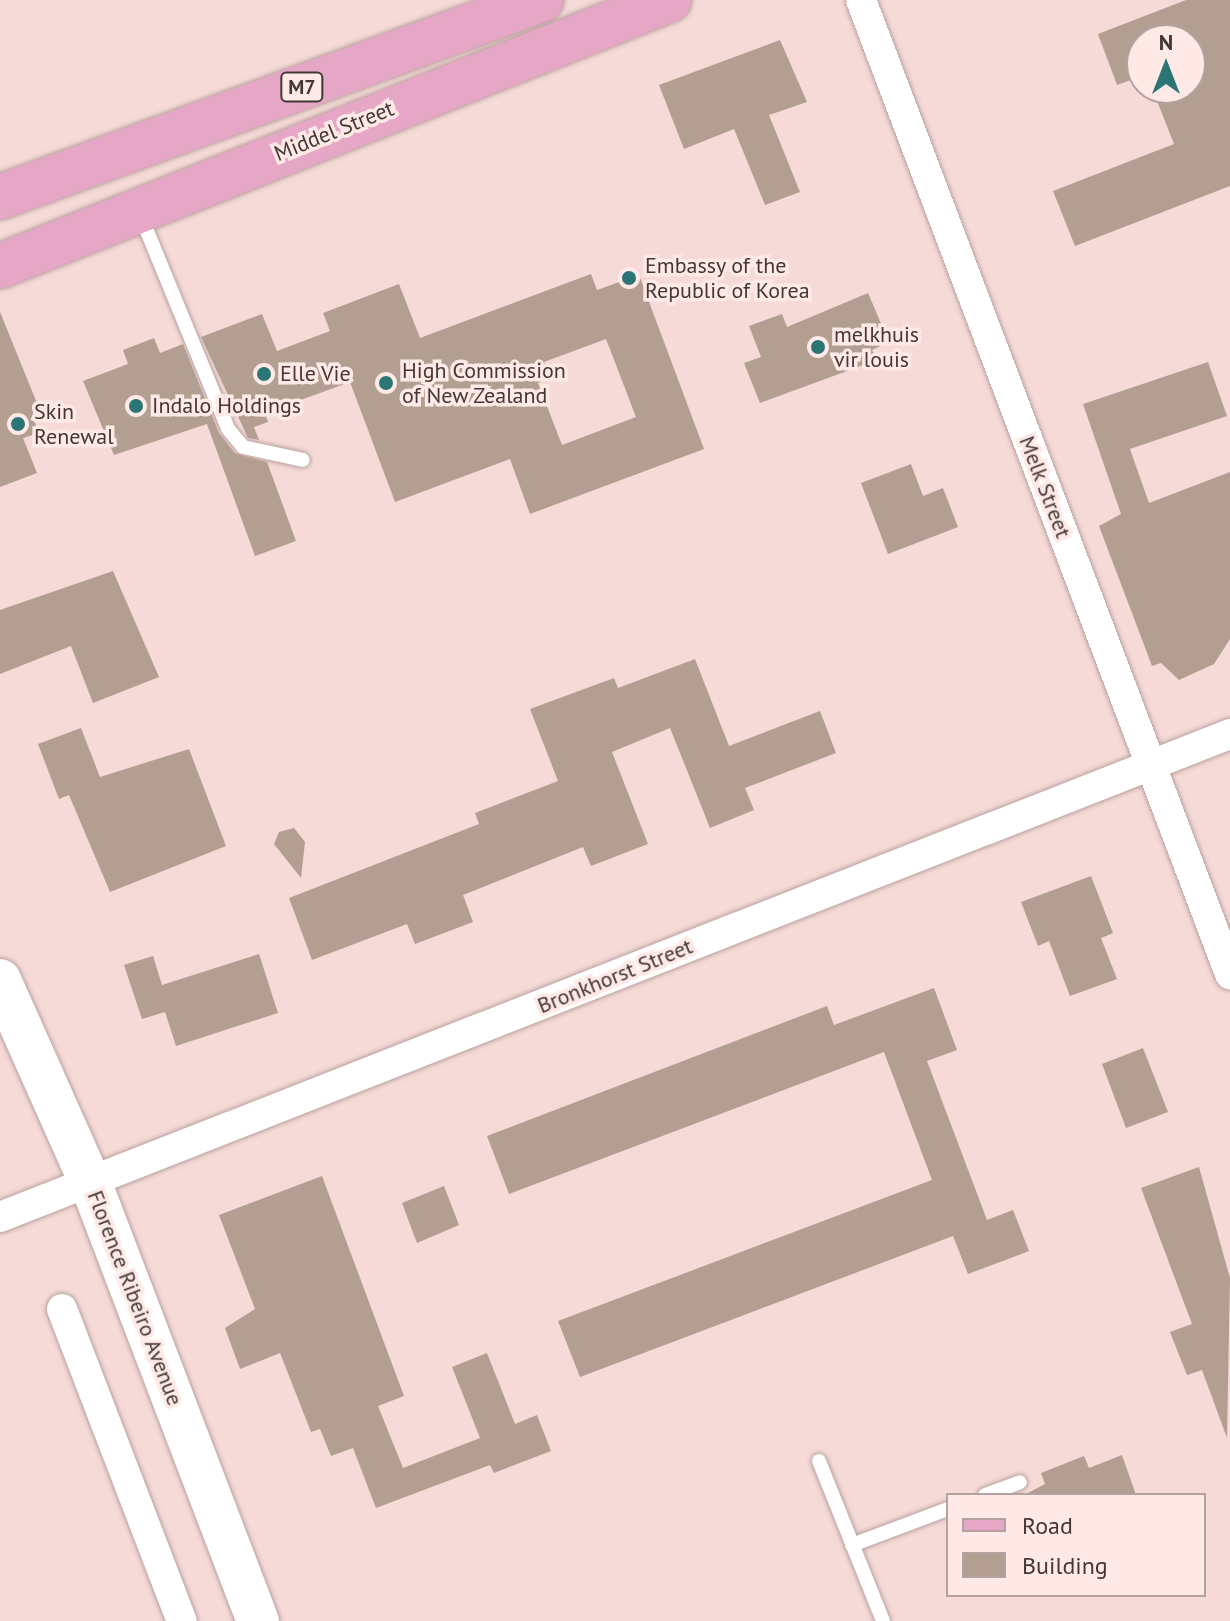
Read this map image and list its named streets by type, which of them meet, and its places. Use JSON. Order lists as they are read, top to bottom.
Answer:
{
  "streets": {
    "main road": ["M7", "Middel Street", "Florence Ribeiro Avenue"],
    "street": ["Melk Street", "Bronkhorst Street"]
  },
  "crossings": [
    ["Melk Street", "Bronkhorst Street"],
    ["Bronkhorst Street", "Florence Ribeiro Avenue"]
  ],
  "places": [
    "Embassy of the Republic of Korea",
    "melkhuis vir louis",
    "Elle Vie",
    "High Commission of New Zealand",
    "Indalo Holdings",
    "Skin Renewal"
  ],
  "legend": ["Road", "Building"],
  "north": "top"
}
